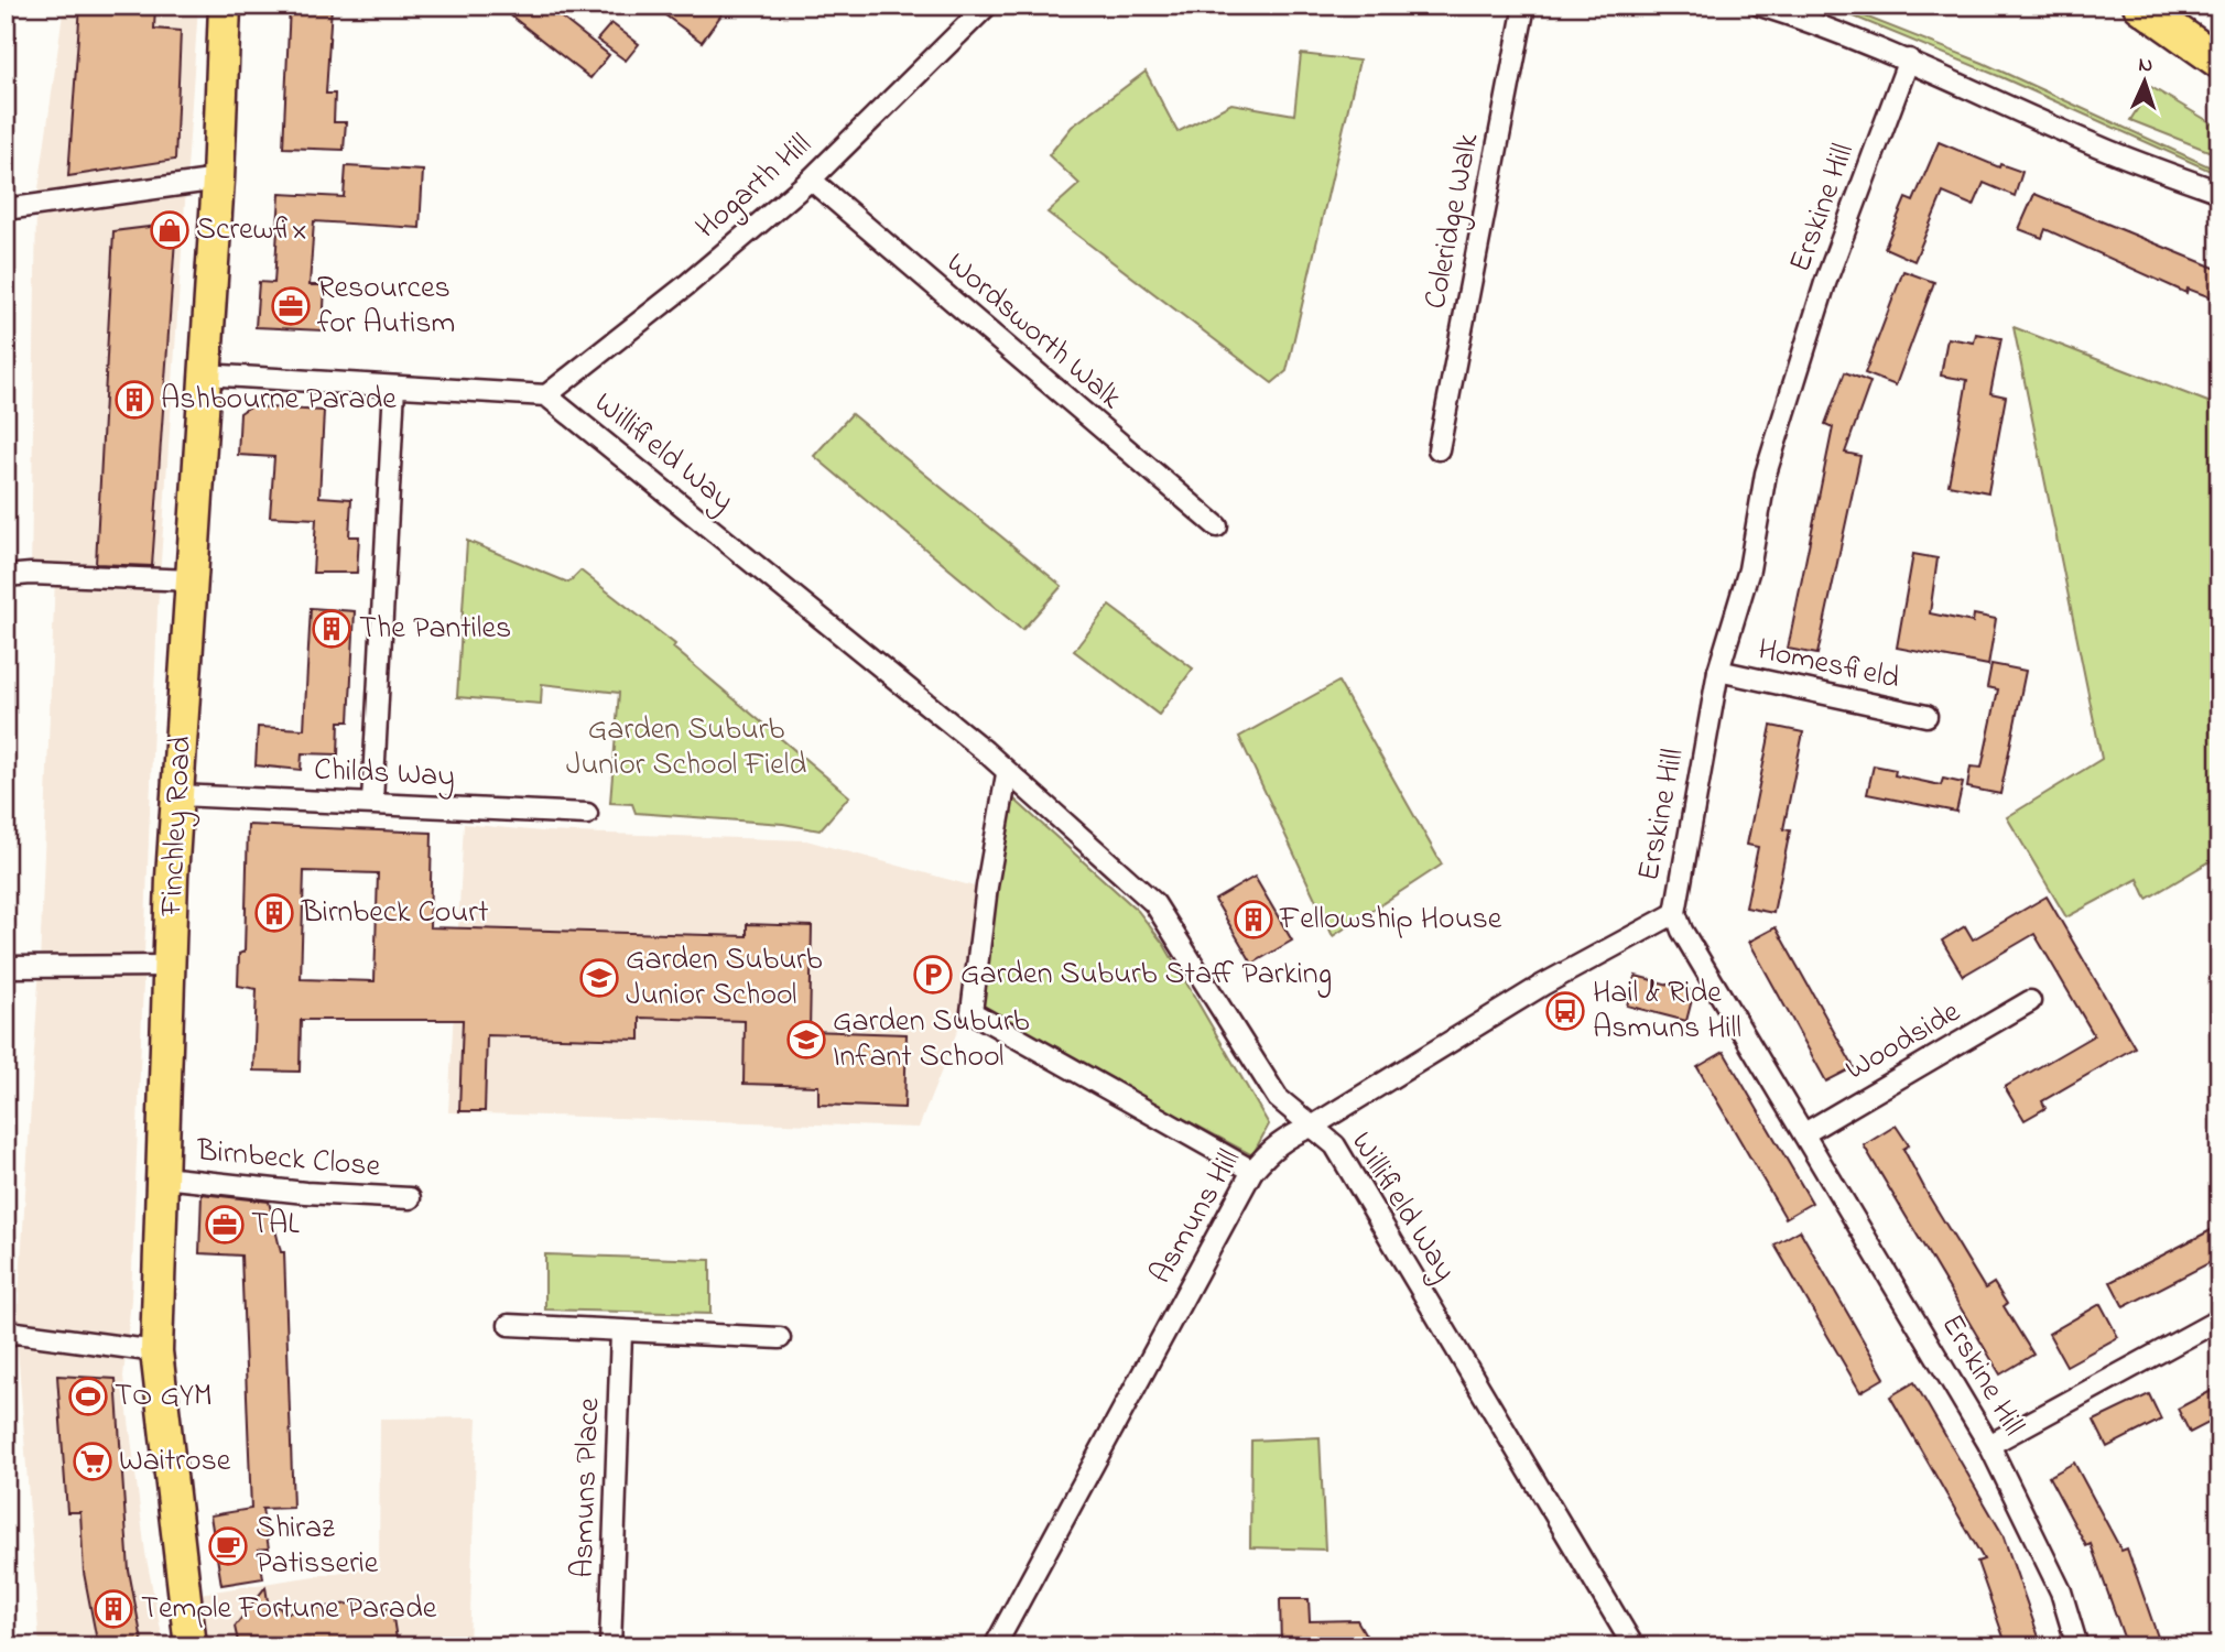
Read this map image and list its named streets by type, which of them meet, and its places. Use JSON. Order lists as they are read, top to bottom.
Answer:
{
  "streets": {
    "main road": ["Finchley Road"],
    "street": [
      "Hogarth Hill",
      "Erskine Hill",
      "Coleridge Walk",
      "Wordsworth Walk",
      "Willifield Way",
      "Homesfield",
      "Childs Way",
      "Woodside",
      "Birnbeck Close",
      "Asmuns Hill",
      "Asmuns Place"
    ]
  },
  "crossings": [
    ["Hogarth Hill", "Wordsworth Walk"],
    ["Hogarth Hill", "Willifield Way"],
    ["Erskine Hill", "Homesfield"],
    ["Erskine Hill", "Woodside"],
    ["Erskine Hill", "Asmuns Hill"],
    ["Willifield Way", "Finchley Road"],
    ["Willifield Way", "Asmuns Hill"],
    ["Childs Way", "Finchley Road"],
    ["Finchley Road", "Birnbeck Close"]
  ],
  "parks": ["Garden Suburb Junior School Field"],
  "places": {
    "shop": ["Screwfix"],
    "office": ["Resources for Autism", "TAL"],
    "building": [
      "Ashbourne Parade",
      "The Pantiles",
      "Birnbeck Court",
      "Fellowship House",
      "Temple Fortune Parade"
    ],
    "parking": ["Garden Suburb Staff Parking"],
    "school or university": ["Garden Suburb Junior School", "Garden Suburb Infant School"],
    "bus stop": ["Hail & Ride Asmuns Hill"],
    "sports": ["TO GYM"],
    "supermarket": ["Waitrose"],
    "cafe": ["Shiraz Patisserie"]
  },
  "north": "top"
}
